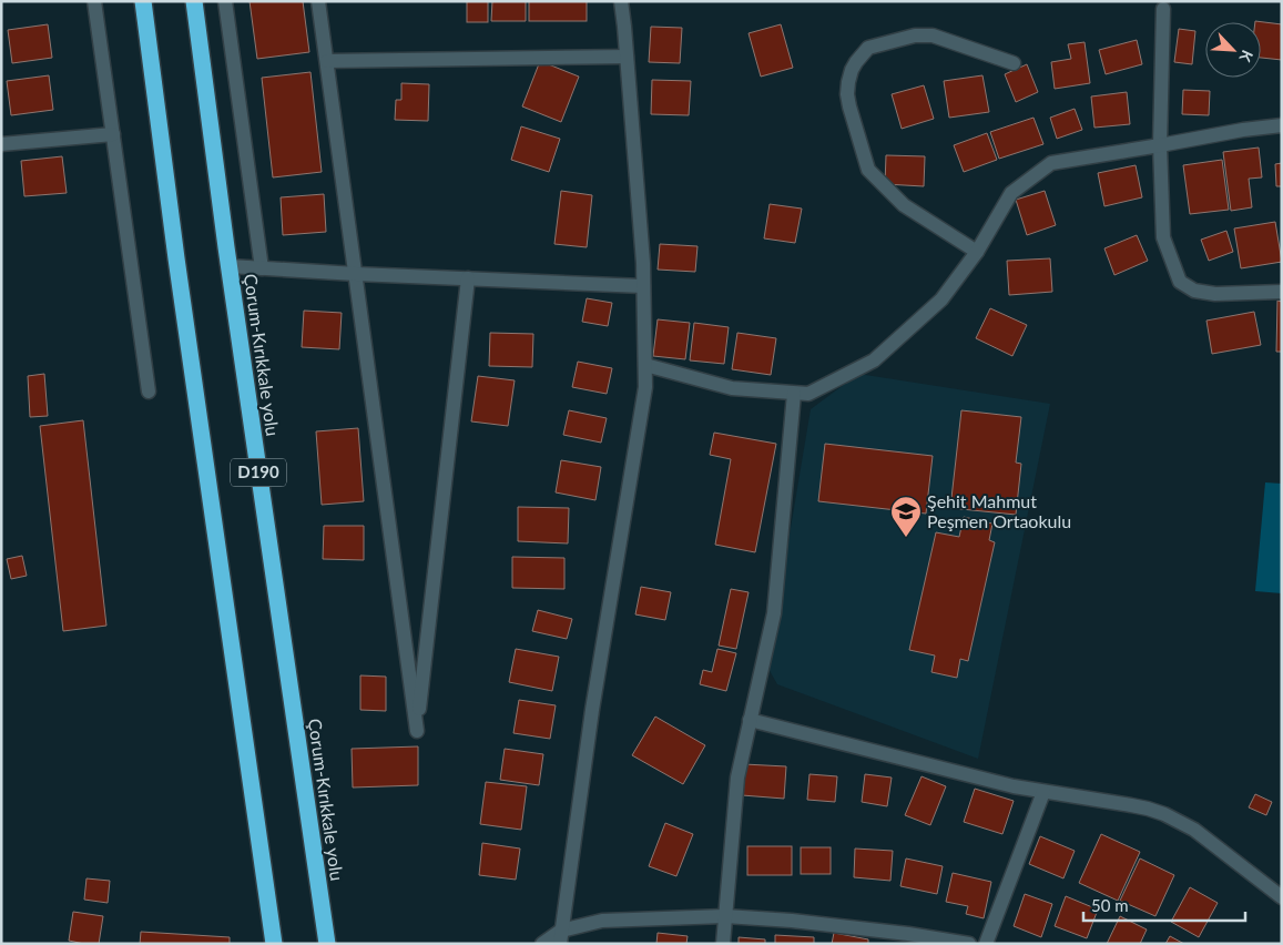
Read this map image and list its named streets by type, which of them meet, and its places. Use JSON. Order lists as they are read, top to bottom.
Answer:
{
  "streets": {
    "highway": ["Çorum-Kırıkkale yolu", "D190"]
  },
  "places": {
    "school or university": ["Şehit Mahmut Peşmen Ortaokulu"]
  },
  "scale_bar": "50 m",
  "north": "bottom right"
}
